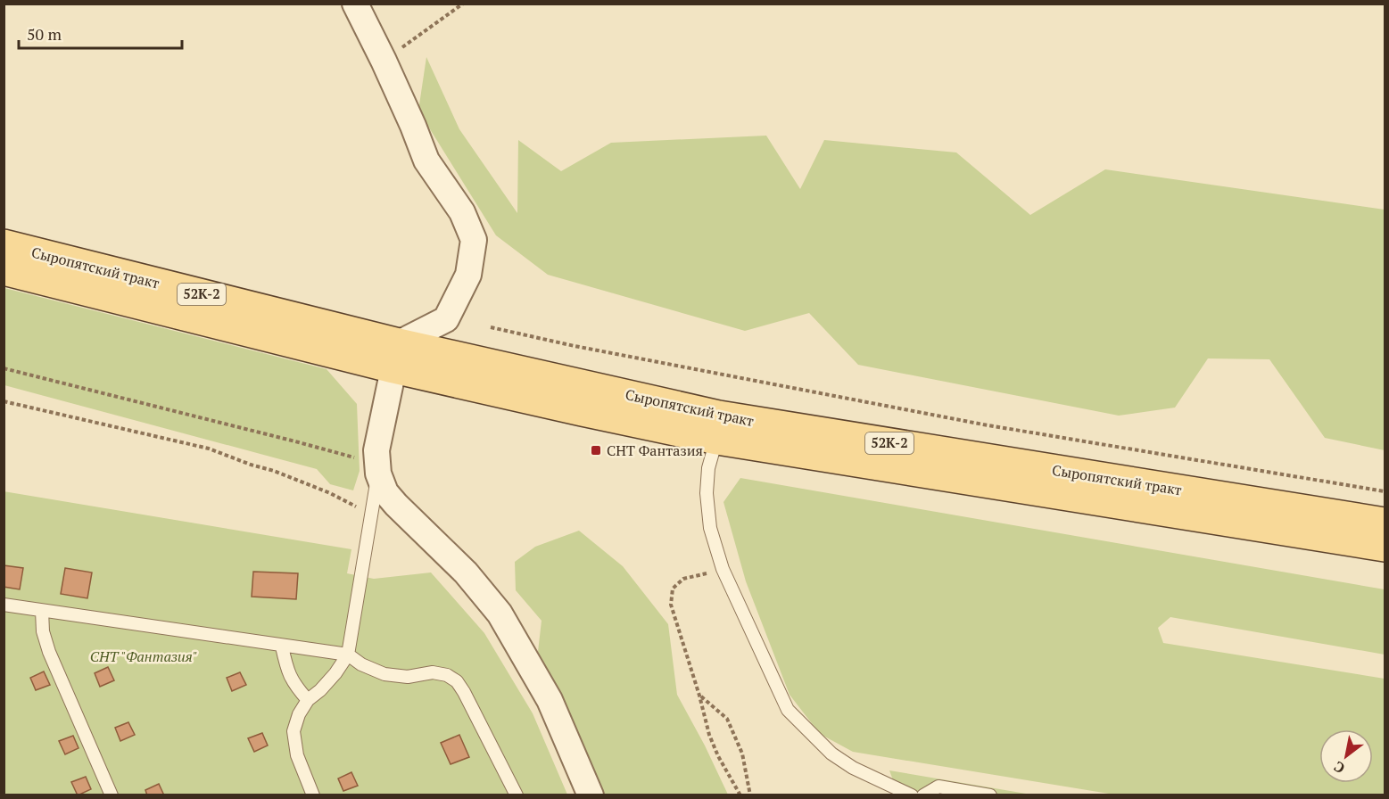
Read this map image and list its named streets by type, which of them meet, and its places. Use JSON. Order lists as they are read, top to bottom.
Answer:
{
  "streets": {
    "main road": ["Сыропятский тракт", "52К-2"]
  },
  "parks": ["СНТ \"Фантазия\""],
  "places": {
    "transit": ["СНТ Фантазия"]
  },
  "scale_bar": "50 m",
  "north": "bottom left"
}
